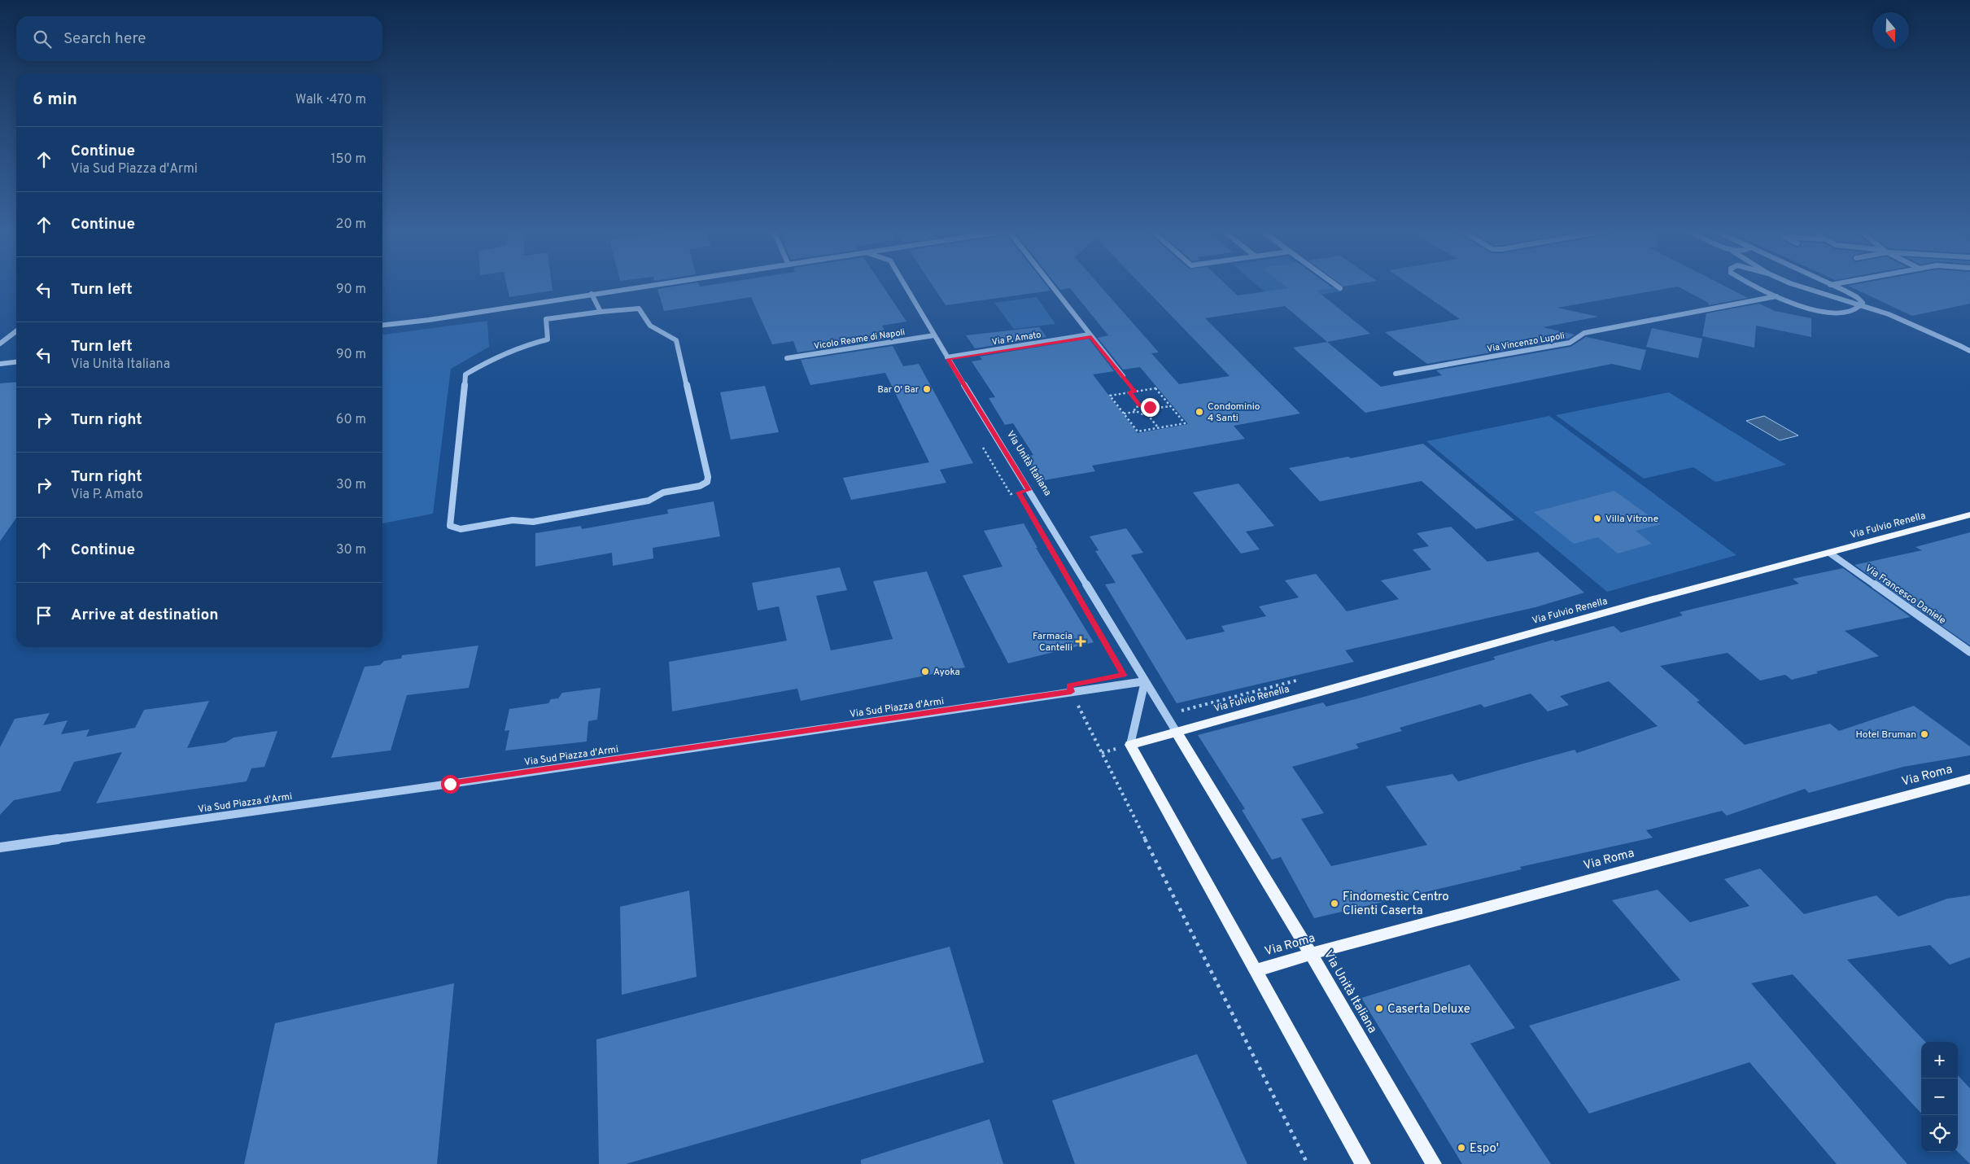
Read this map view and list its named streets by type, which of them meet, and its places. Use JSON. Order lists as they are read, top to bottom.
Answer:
{
  "streets": {
    "main road": ["Via Unità Italiana", "Via Fulvio Renella", "Via Roma"],
    "street": [
      "Via P. Amato",
      "Vicolo Reame di Napoli",
      "Via Vincenzo Lupoli",
      "Via Francesco Daniele",
      "Via Sud Piazza d'Armi"
    ]
  },
  "crossings": [
    ["Via P. Amato", "Via Unità Italiana"],
    ["Vicolo Reame di Napoli", "Via Unità Italiana"],
    ["Via Unità Italiana", "Via Fulvio Renella"],
    ["Via Unità Italiana", "Via Sud Piazza d'Armi"],
    ["Via Unità Italiana", "Via Roma"],
    ["Via Fulvio Renella", "Via Francesco Daniele"]
  ],
  "places": {
    "other": [
      "Bar O' Bar",
      "Condominio 4 Santi",
      "Villa Vitrone",
      "Ayoka",
      "Hotel Bruman",
      "Findomestic Centro Clienti Caserta",
      "Caserta Deluxe",
      "Espo'"
    ],
    "health": ["Farmacia Cantelli"]
  },
  "north": "bottom",
  "page": {
    "search": "Search here",
    "heading": ["6 min", "Walk · 470 m"],
    "list": [
      ["Continue", "Via Sud Piazza d'Armi", "150 m"],
      ["Continue", "20 m"],
      ["Turn left", "90 m"],
      ["Turn left", "Via Unità Italiana", "90 m"],
      ["Turn right", "60 m"],
      ["Turn right", "Via P. Amato", "30 m"],
      ["Continue", "30 m"],
      "Arrive at destination"
    ],
    "map_buttons": ["+", "−"]
  }
}
